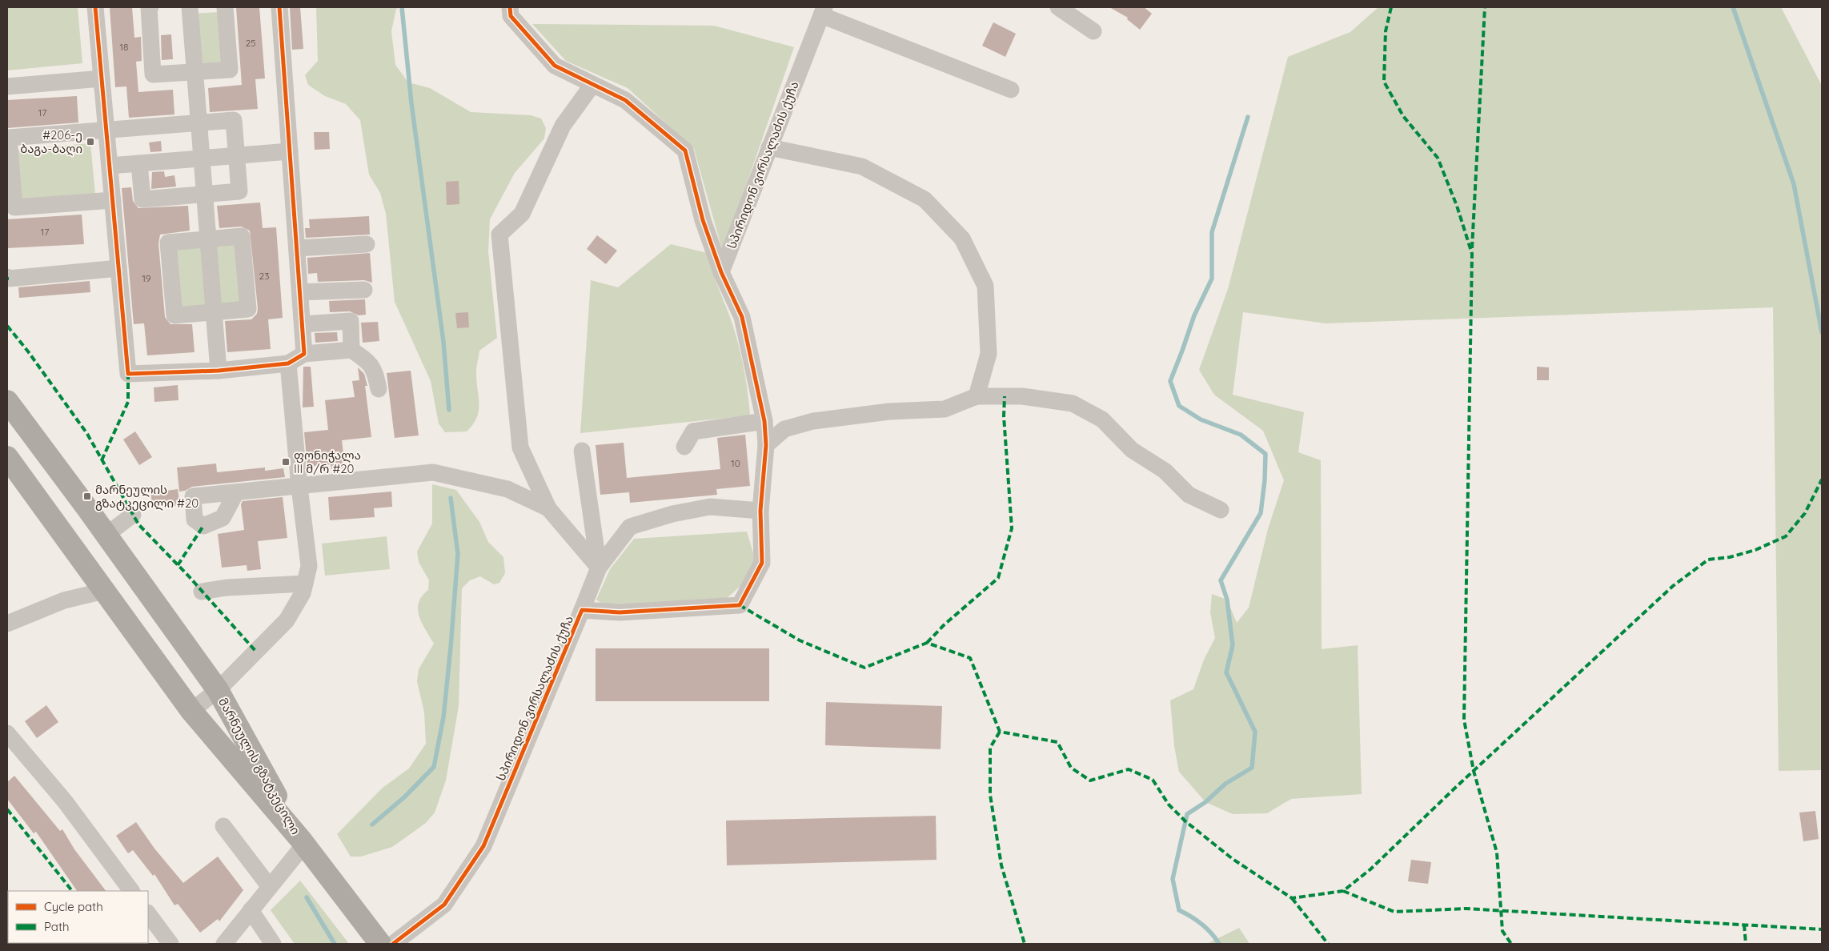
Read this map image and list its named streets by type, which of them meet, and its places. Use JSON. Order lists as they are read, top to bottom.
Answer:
{
  "streets": {
    "highway": ["მარნეულის გზატკეცილი"],
    "street": ["სპირიდონ ვირსალაძის ქუჩა"]
  },
  "places": {
    "transit": ["#206-ე ბაგა-ბაღი", "ფონიჭალა III მ/რ #20", "მარნეულის გზატკეცილი #20"]
  },
  "house_numbers": [
    "25",
    "18",
    "17",
    "17",
    "23",
    "19",
    "10"
  ],
  "legend": ["Cycle path", "Path"]
}
